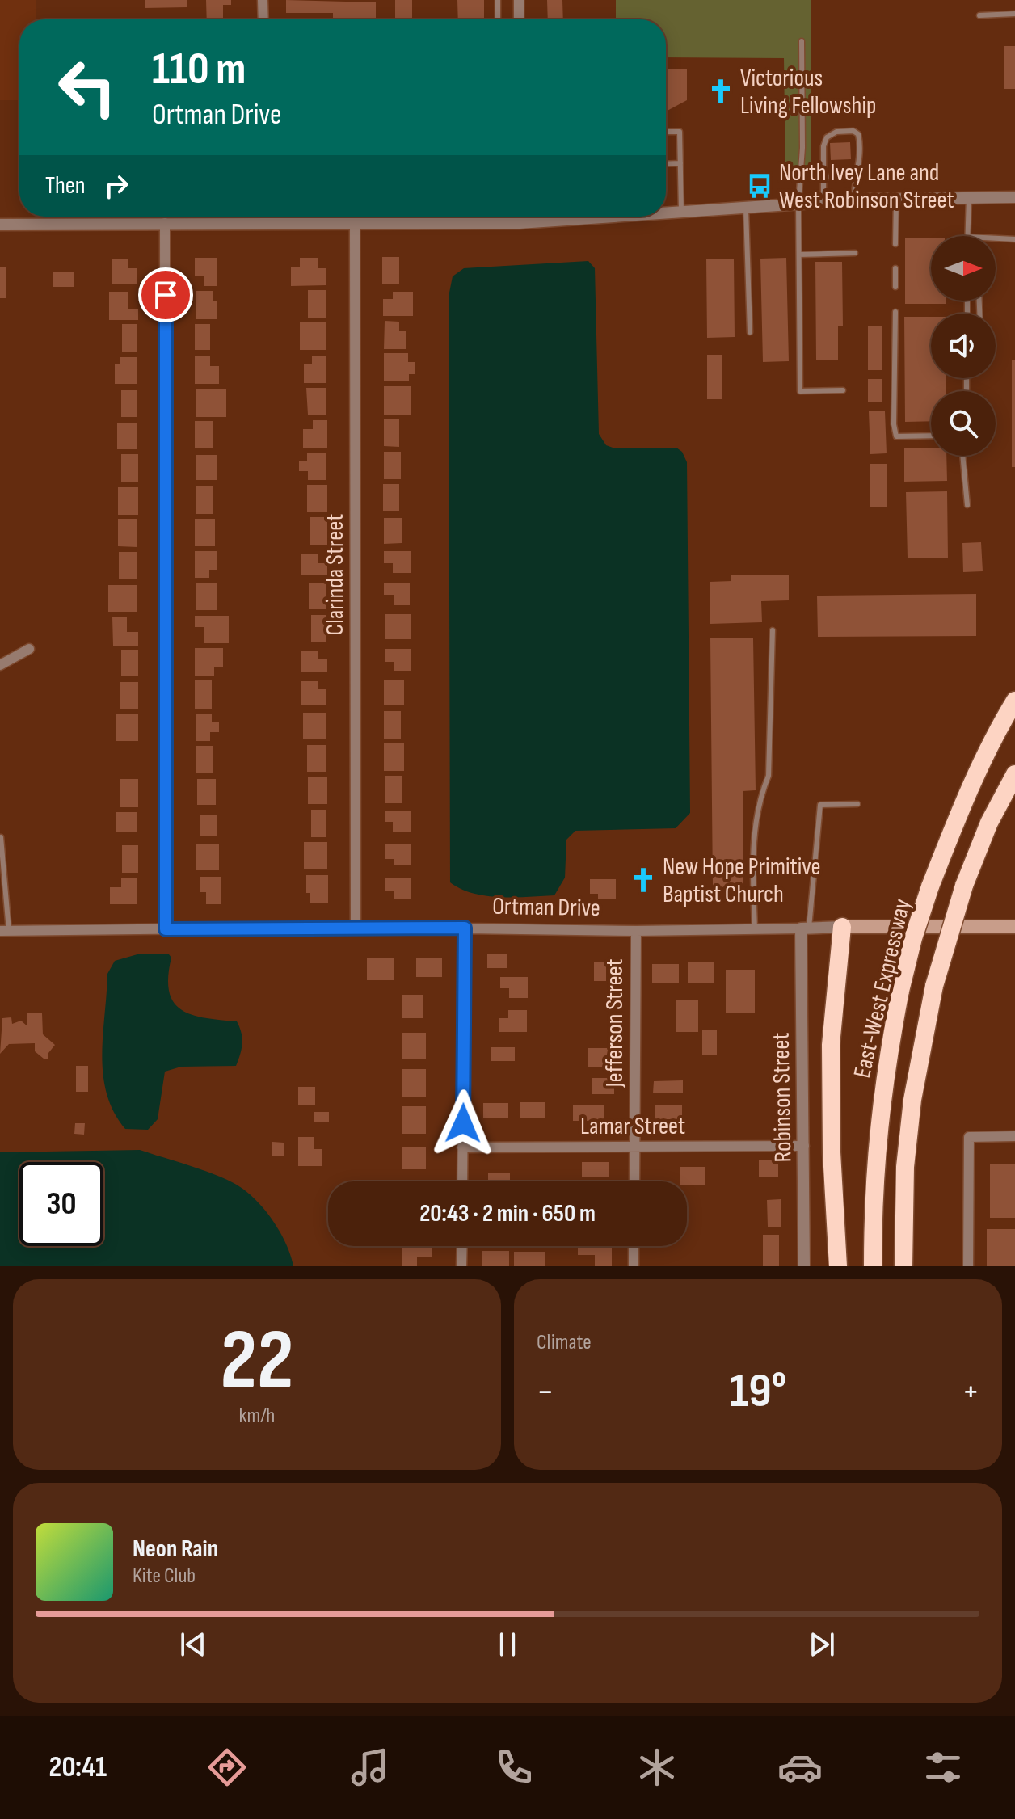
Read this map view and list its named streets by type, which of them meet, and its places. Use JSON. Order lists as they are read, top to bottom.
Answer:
{
  "streets": {
    "highway": ["East-West Expressway"],
    "main road": ["Ortman Drive"],
    "street": [
      "Clarinda Street",
      "Jefferson Street",
      "Robinson Street",
      "Lamar Street"
    ]
  },
  "crossings": [
    ["Clarinda Street", "Ortman Drive"],
    ["Ortman Drive", "Jefferson Street"],
    ["Ortman Drive", "Robinson Street"],
    ["Jefferson Street", "Lamar Street"],
    ["Robinson Street", "Lamar Street"]
  ],
  "places": {
    "church": ["Victorious Living Fellowship", "New Hope Primitive Baptist Church"],
    "bus stop": ["North Ivey Lane and West Robinson Street"]
  },
  "north": "right",
  "page": {
    "turn": ["110 m", "Ortman Drive"],
    "then": "Then",
    "limit": "30",
    "trip": "20:43 · 2 min · 650 m",
    "tile": [
      ["22", "km/h"],
      "Climate"
    ],
    "heat": ["−", "19°", "+"],
    "song": ["Neon Rain", "Kite Club"],
    "tabs": "20:41"
  }
}
